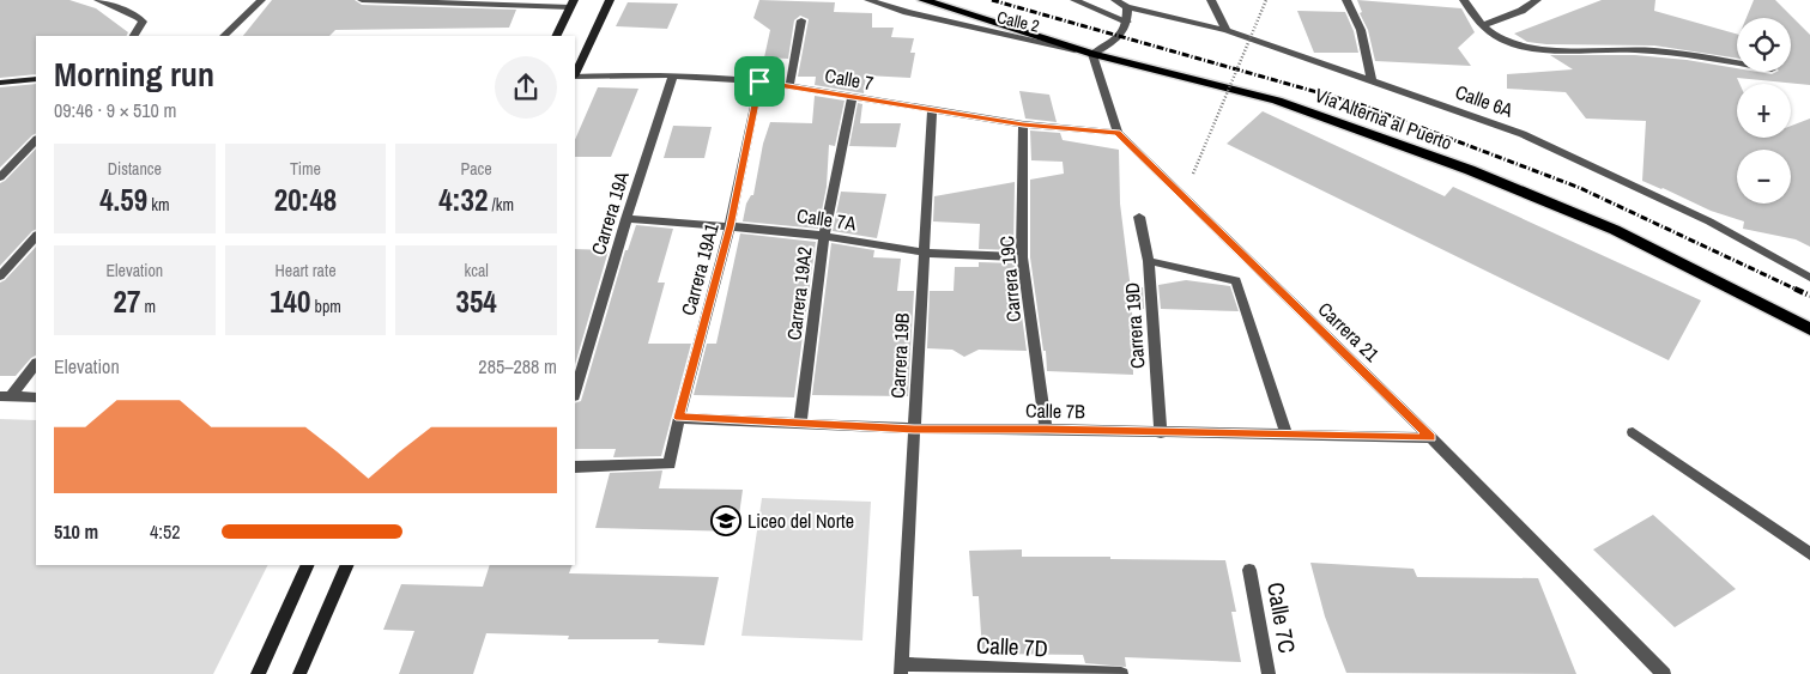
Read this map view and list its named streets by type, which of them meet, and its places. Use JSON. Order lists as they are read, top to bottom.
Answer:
{
  "streets": {
    "main road": ["Vía Alterna al Puerto"],
    "street": [
      "Calle 2",
      "Calle 7",
      "Calle 6A",
      "Carrera 19A",
      "Calle 7A",
      "Carrera 19A1",
      "Carrera 19C",
      "Carrera 19A2",
      "Carrera 19D",
      "Carrera 21",
      "Carrera 19B",
      "Calle 7B",
      "Calle 7C",
      "Calle 7D"
    ]
  },
  "crossings": [
    ["Calle 2", "Vía Alterna al Puerto"],
    ["Calle 2", "Carrera 21"],
    ["Calle 7", "Carrera 19A"],
    ["Calle 7", "Carrera 19A1"],
    ["Calle 7", "Carrera 19C"],
    ["Calle 7", "Carrera 19A2"],
    ["Calle 7", "Carrera 21"],
    ["Calle 7", "Carrera 19B"],
    ["Vía Alterna al Puerto", "Carrera 21"],
    ["Carrera 19A", "Calle 7A"],
    ["Calle 7A", "Carrera 19A1"],
    ["Calle 7A", "Carrera 19C"],
    ["Calle 7A", "Carrera 19A2"],
    ["Calle 7A", "Carrera 19B"],
    ["Carrera 19A1", "Calle 7B"],
    ["Carrera 19C", "Calle 7B"],
    ["Carrera 19A2", "Calle 7B"],
    ["Carrera 19D", "Calle 7B"],
    ["Carrera 21", "Calle 7B"],
    ["Carrera 19B", "Calle 7B"],
    ["Carrera 19B", "Calle 7D"]
  ],
  "places": {
    "school or university": ["Liceo del Norte"]
  },
  "page": {
    "map_buttons": ["+", "−"],
    "heading": ["Morning run", "09:46 · 9 × 510 m"],
    "stats": [
      ["Distance", "4.59 km"],
      ["Time", "20:48"],
      ["Pace", "4:32 /km"],
      ["Elevation", "27 m"],
      ["Heart rate", "140 bpm"],
      ["kcal", "354"]
    ],
    "chart": ["Elevation", "285–288 m"],
    "list": [
      {
        "name": "510 m",
        "note": "4:52"
      }
    ]
  }
}
